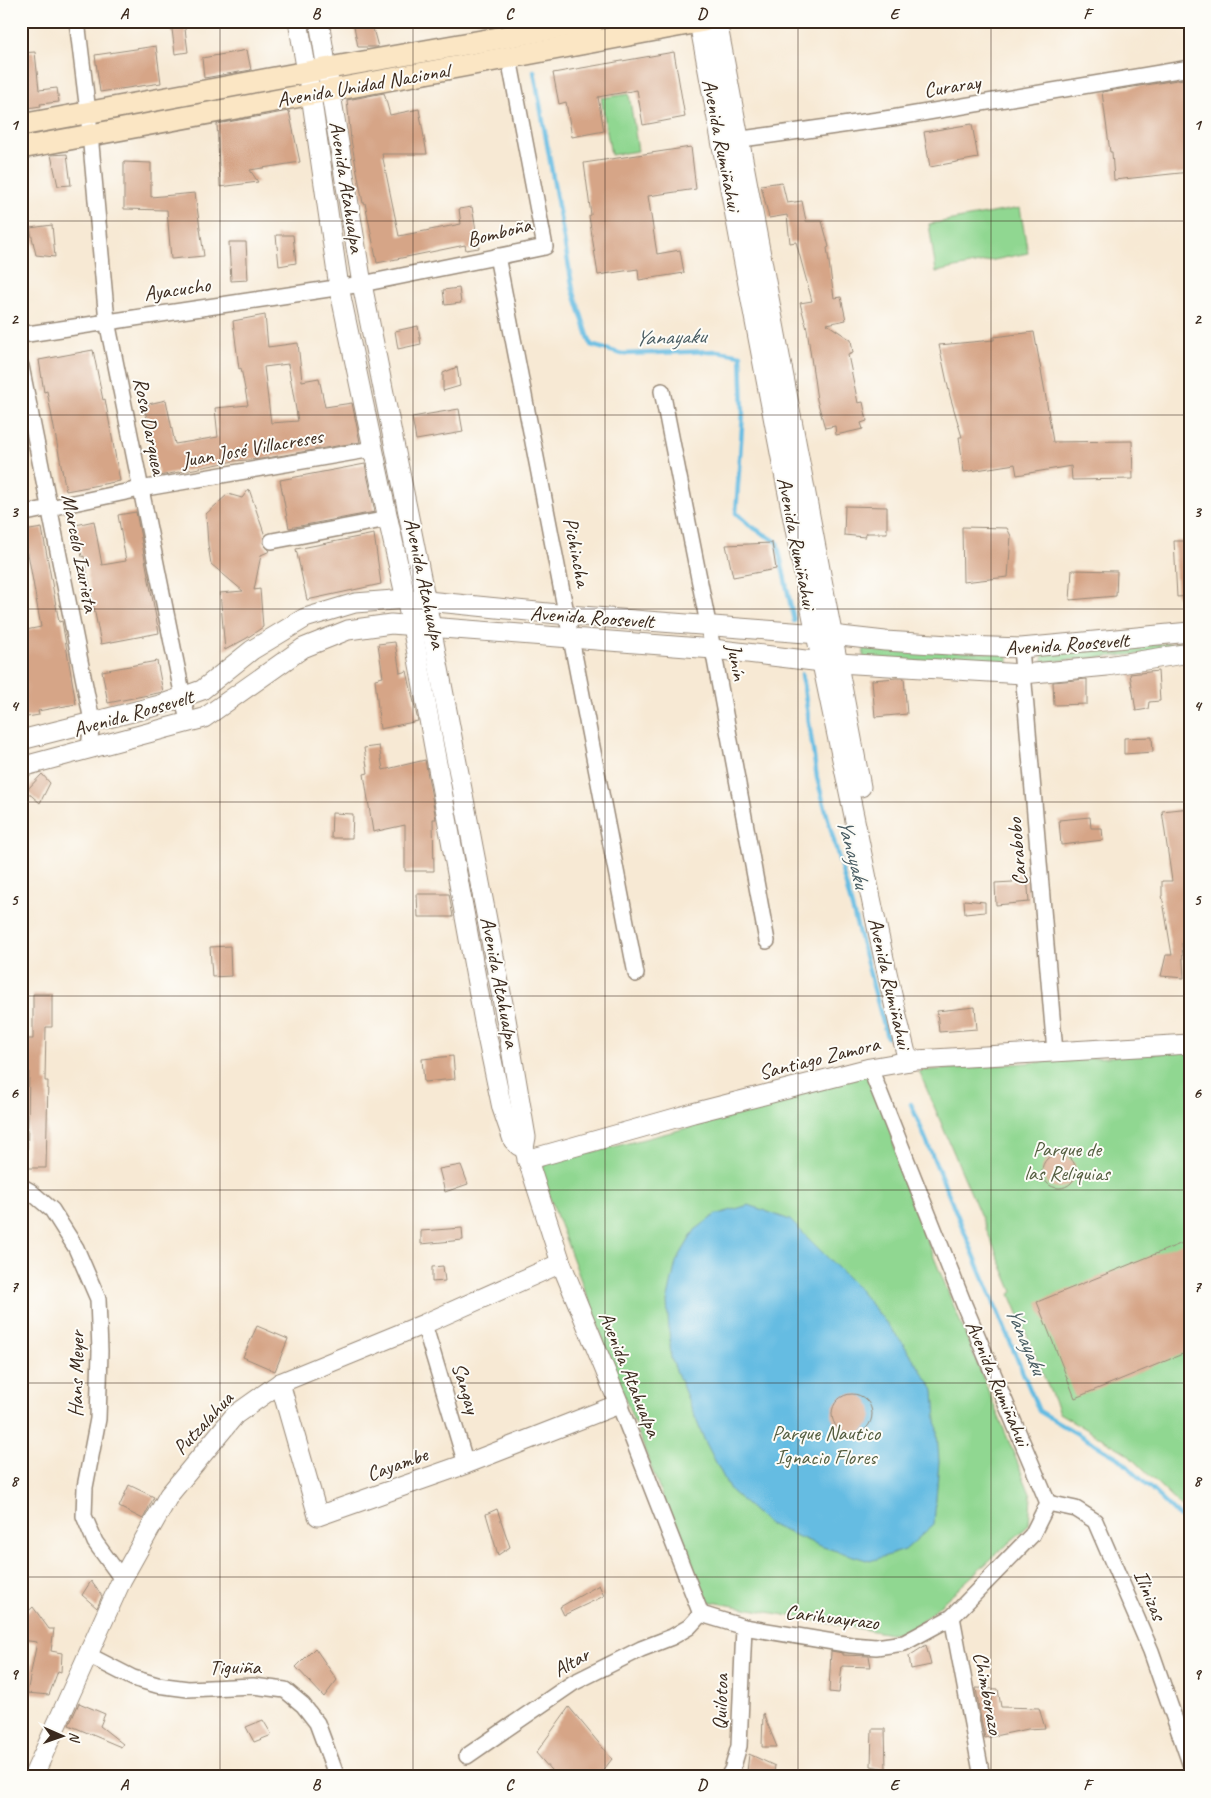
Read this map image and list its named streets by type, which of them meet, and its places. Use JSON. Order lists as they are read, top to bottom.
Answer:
{
  "streets": {
    "main road": ["Avenida Unidad Nacional"],
    "street": [
      "Curaray",
      "Avenida Rumiñahui",
      "Avenida Atahualpa",
      "Bomboña",
      "Ayacucho",
      "Rosa Darquea",
      "Juan José Villacreses",
      "Pichincha",
      "Marcelo Izurieta",
      "Avenida Roosevelt",
      "Junín",
      "Carabobo",
      "Santiago Zamora",
      "Hans Meyer",
      "Sangay",
      "Putzalahua",
      "Cayambe",
      "Ilinizas",
      "Carihuayrazo",
      "Altar",
      "Tiguiña",
      "Chimborazo",
      "Quilotoa"
    ]
  },
  "crossings": [
    ["Avenida Unidad Nacional", "Avenida Rumiñahui"],
    ["Avenida Unidad Nacional", "Avenida Atahualpa"],
    ["Avenida Unidad Nacional", "Bomboña"],
    ["Avenida Unidad Nacional", "Rosa Darquea"],
    ["Curaray", "Avenida Rumiñahui"],
    ["Avenida Rumiñahui", "Avenida Roosevelt"],
    ["Avenida Rumiñahui", "Santiago Zamora"],
    ["Avenida Rumiñahui", "Ilinizas"],
    ["Avenida Rumiñahui", "Carihuayrazo"],
    ["Avenida Atahualpa", "Bomboña"],
    ["Avenida Atahualpa", "Ayacucho"],
    ["Avenida Atahualpa", "Juan José Villacreses"],
    ["Avenida Atahualpa", "Avenida Roosevelt"],
    ["Avenida Atahualpa", "Santiago Zamora"],
    ["Avenida Atahualpa", "Putzalahua"],
    ["Avenida Atahualpa", "Cayambe"],
    ["Avenida Atahualpa", "Carihuayrazo"],
    ["Avenida Atahualpa", "Altar"],
    ["Bomboña", "Ayacucho"],
    ["Bomboña", "Pichincha"],
    ["Ayacucho", "Rosa Darquea"],
    ["Rosa Darquea", "Juan José Villacreses"],
    ["Rosa Darquea", "Avenida Roosevelt"],
    ["Juan José Villacreses", "Marcelo Izurieta"],
    ["Pichincha", "Avenida Roosevelt"],
    ["Marcelo Izurieta", "Avenida Roosevelt"],
    ["Avenida Roosevelt", "Junín"],
    ["Avenida Roosevelt", "Carabobo"],
    ["Carabobo", "Santiago Zamora"],
    ["Hans Meyer", "Putzalahua"],
    ["Sangay", "Putzalahua"],
    ["Sangay", "Cayambe"],
    ["Putzalahua", "Cayambe"],
    ["Putzalahua", "Tiguiña"],
    ["Ilinizas", "Carihuayrazo"],
    ["Carihuayrazo", "Altar"],
    ["Carihuayrazo", "Chimborazo"],
    ["Carihuayrazo", "Quilotoa"]
  ],
  "water": ["Yanayaku"],
  "parks": ["Parque de las Reliquias", "Parque Nautico Ignacio Flores"],
  "north": "right",
  "grid": {
    "columns": [
      "A",
      "B",
      "C",
      "D",
      "E",
      "F"
    ],
    "rows": [
      "1",
      "2",
      "3",
      "4",
      "5",
      "6",
      "7",
      "8",
      "9"
    ]
  }
}
